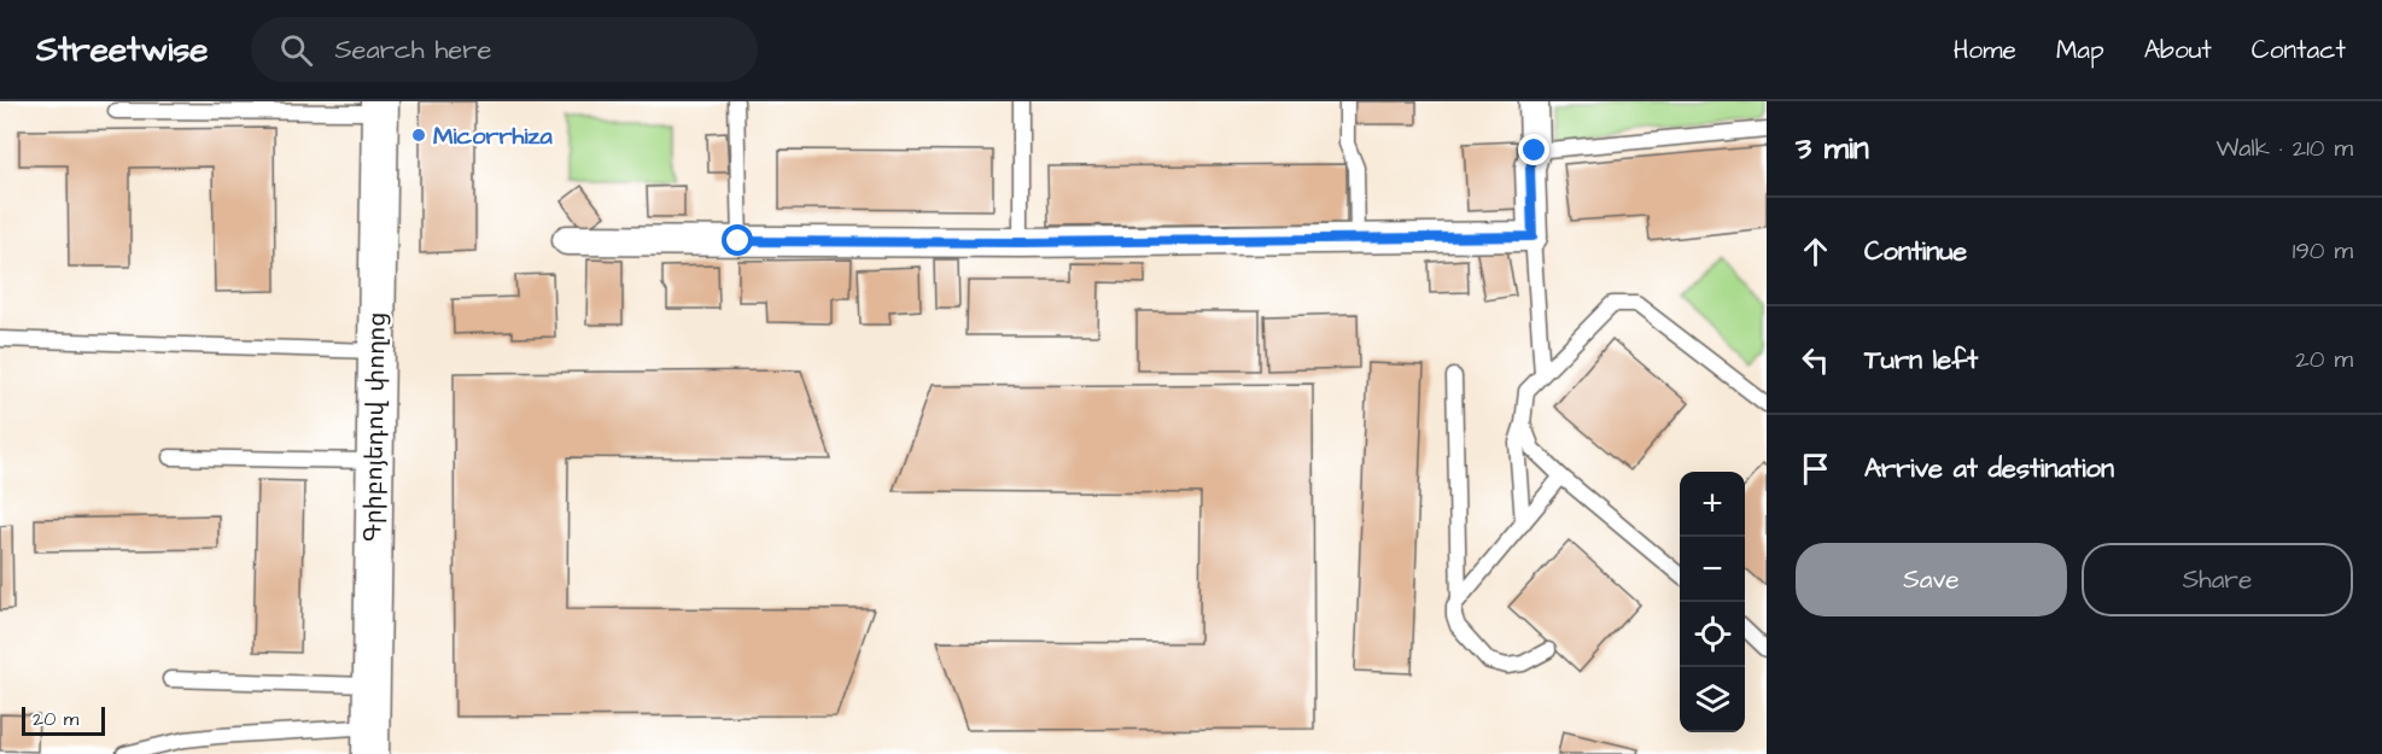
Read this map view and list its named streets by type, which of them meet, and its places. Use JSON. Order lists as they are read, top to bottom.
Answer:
{
  "streets": {
    "street": ["Գրիբոյեդով փողոց"]
  },
  "places": ["Micorrhiza"],
  "scale_bar": "20 m",
  "page": {
    "header": "Streetwise",
    "search": "Search here",
    "nav": [
      "Home",
      "Map",
      "About",
      "Contact"
    ],
    "heading": ["3 min", "Walk · 210 m"],
    "list": [
      ["Continue", "190 m"],
      ["Turn left", "20 m"],
      "Arrive at destination"
    ],
    "map_buttons": ["+", "−"],
    "buttons": ["Save", "Share"],
    "scale": "20 m"
  }
}
